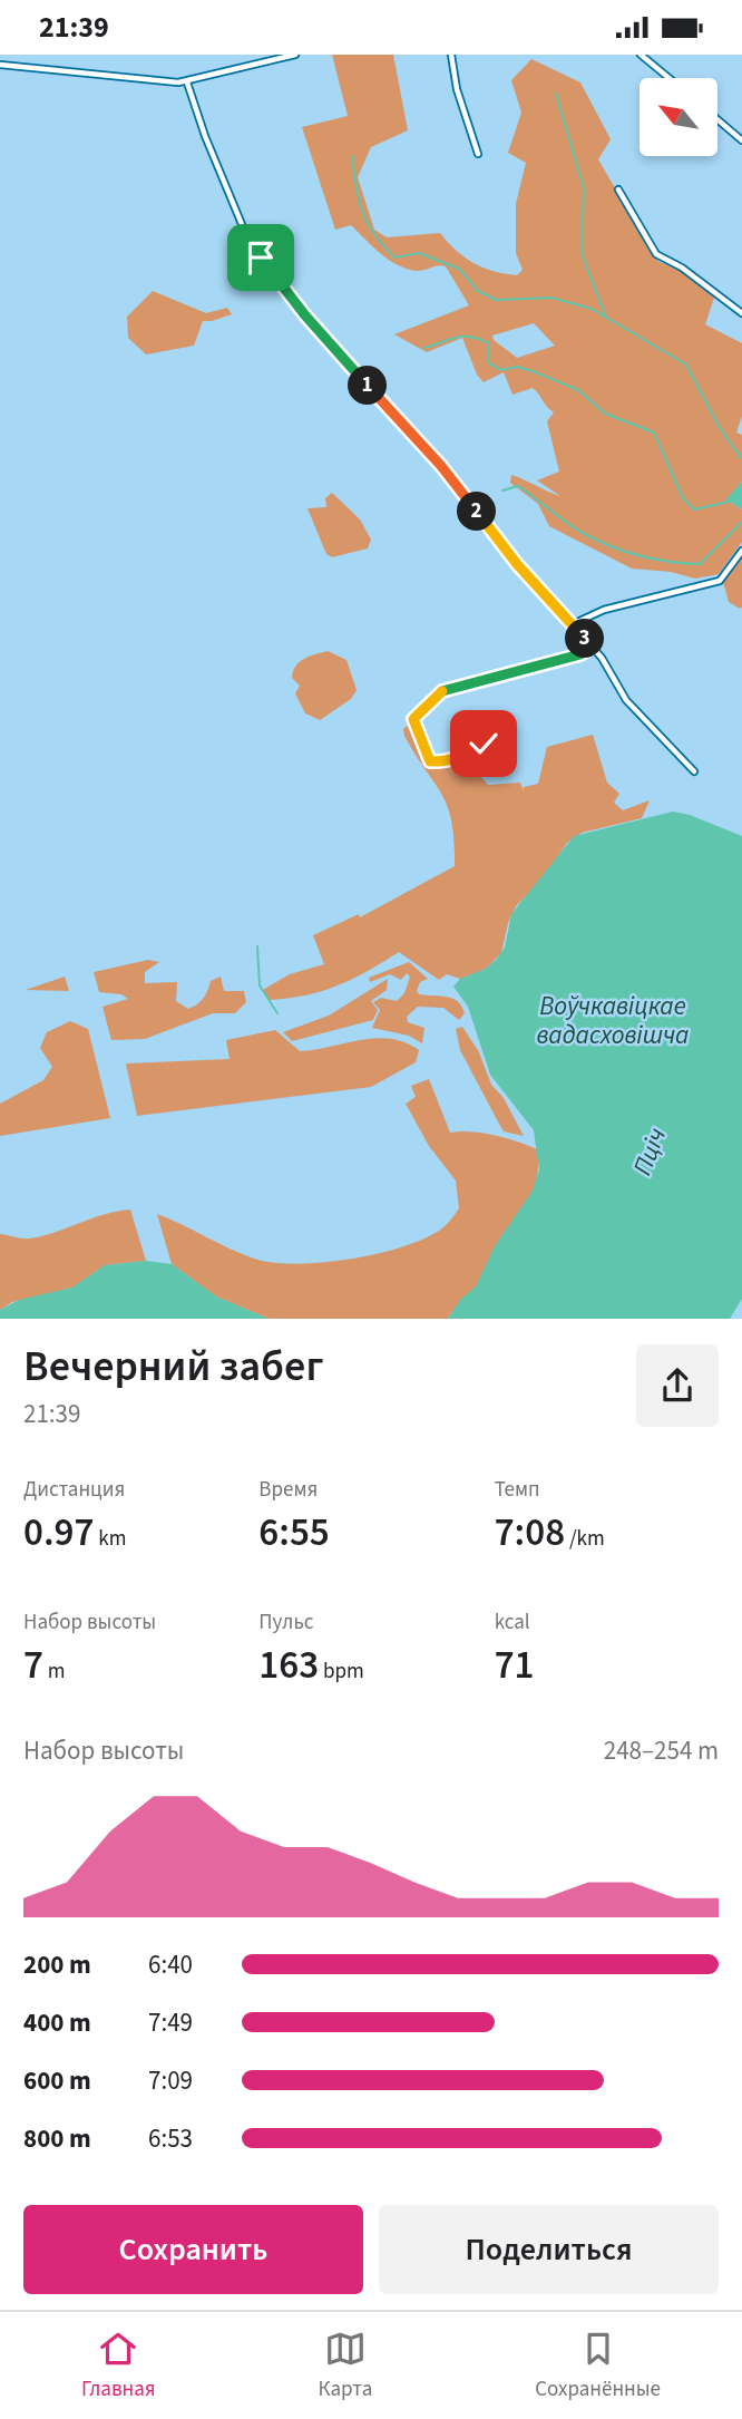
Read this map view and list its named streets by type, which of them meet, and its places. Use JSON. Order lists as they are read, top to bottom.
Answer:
{
  "water": ["Воўчкавіцкае вадасховішча", "Пціч"],
  "north": "top left",
  "page": {
    "status": "21:39",
    "pins": ["1", "2", "3"],
    "heading": ["Вечерний забег", "21:39"],
    "stats": [
      ["Дистанция", "0.97 km"],
      ["Время", "6:55"],
      ["Темп", "7:08 /km"],
      ["Набор высоты", "7 m"],
      ["Пульс", "163 bpm"],
      ["kcal", "71"]
    ],
    "chart": ["Набор высоты", "248–254 m"],
    "list": [
      {
        "name": "200 m",
        "note": "6:40"
      },
      {
        "name": "400 m",
        "note": "7:49"
      },
      {
        "name": "600 m",
        "note": "7:09"
      },
      {
        "name": "800 m",
        "note": "6:53"
      }
    ],
    "buttons": ["Сохранить", "Поделиться"],
    "tabs": ["Главная", "Карта", "Сохранённые"]
  }
}
